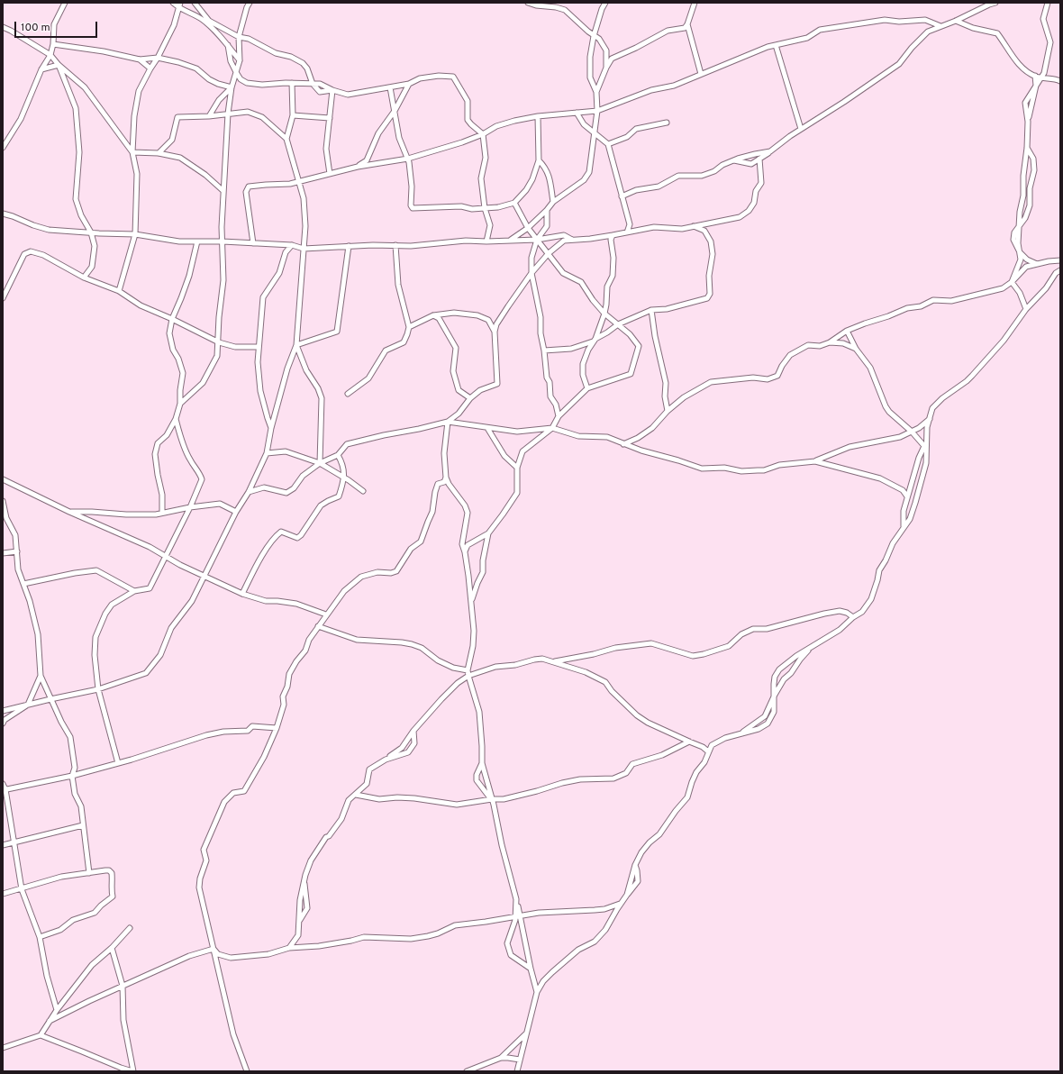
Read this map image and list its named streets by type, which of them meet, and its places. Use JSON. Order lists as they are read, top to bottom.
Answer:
{
  "scale_bar": "100 m"
}
